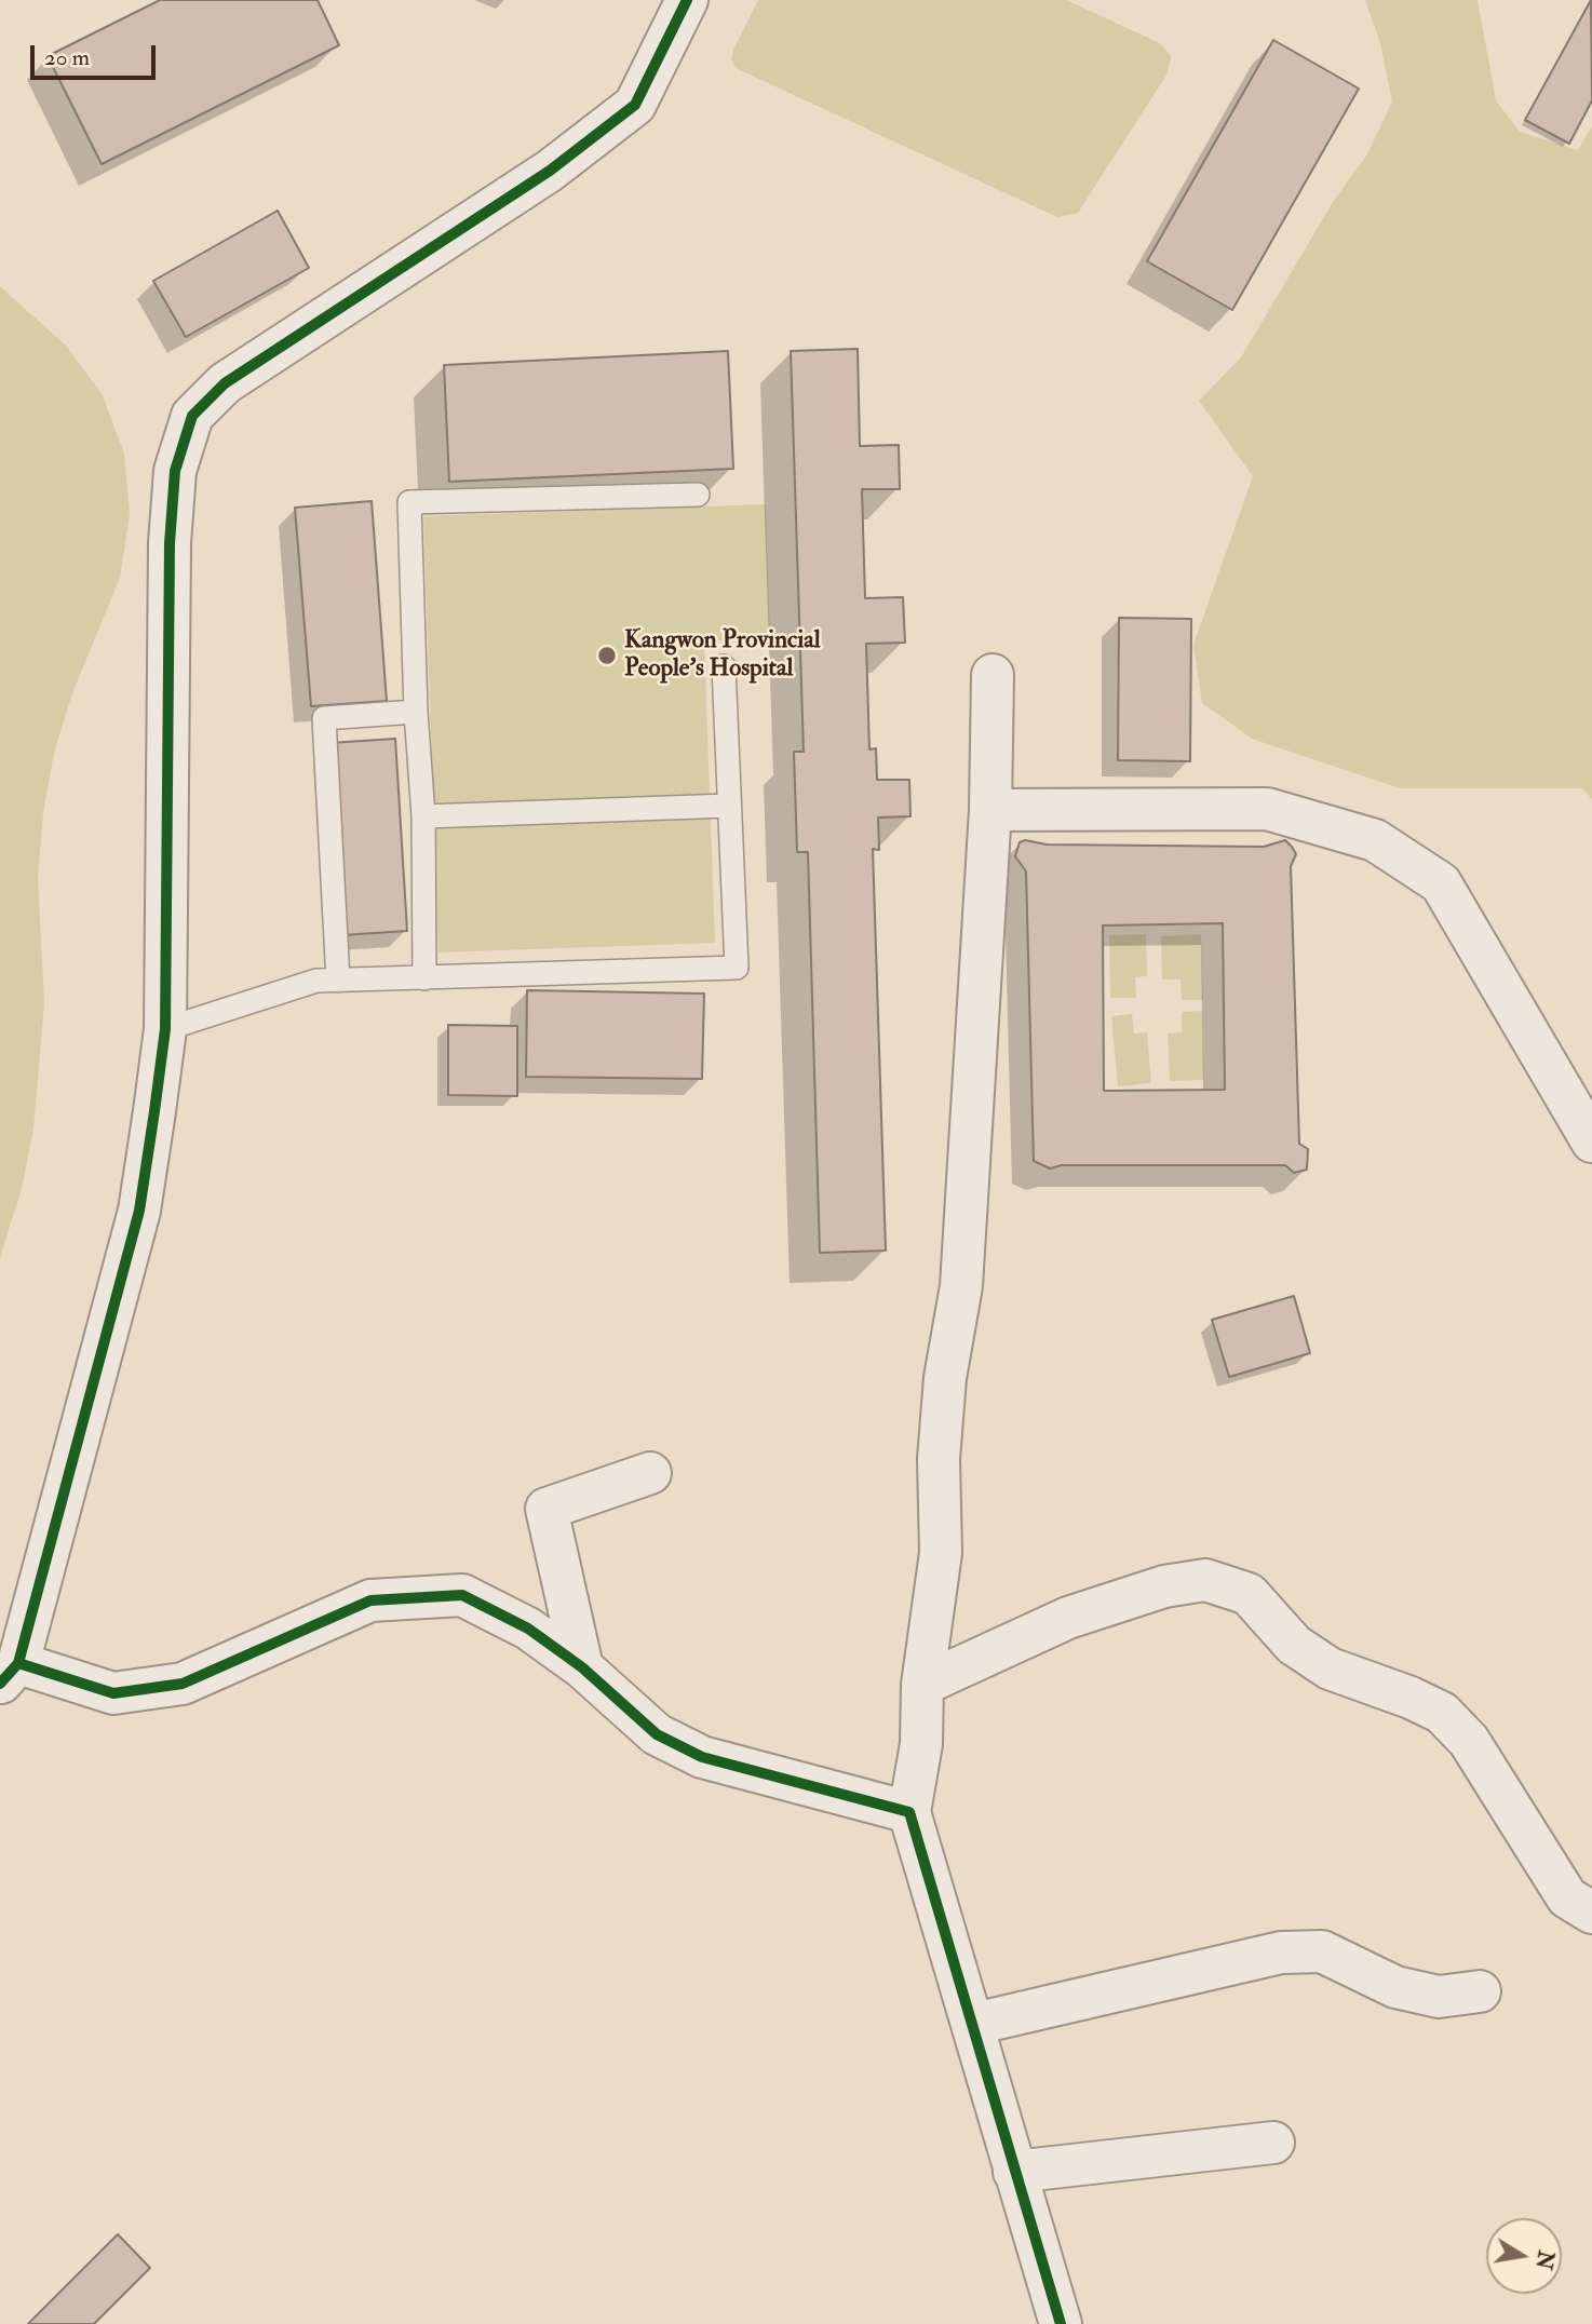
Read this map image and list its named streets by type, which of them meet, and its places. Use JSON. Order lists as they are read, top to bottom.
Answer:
{
  "places": ["Kangwon Provincial People's Hospital"],
  "scale_bar": "20 m",
  "north": "right"
}
